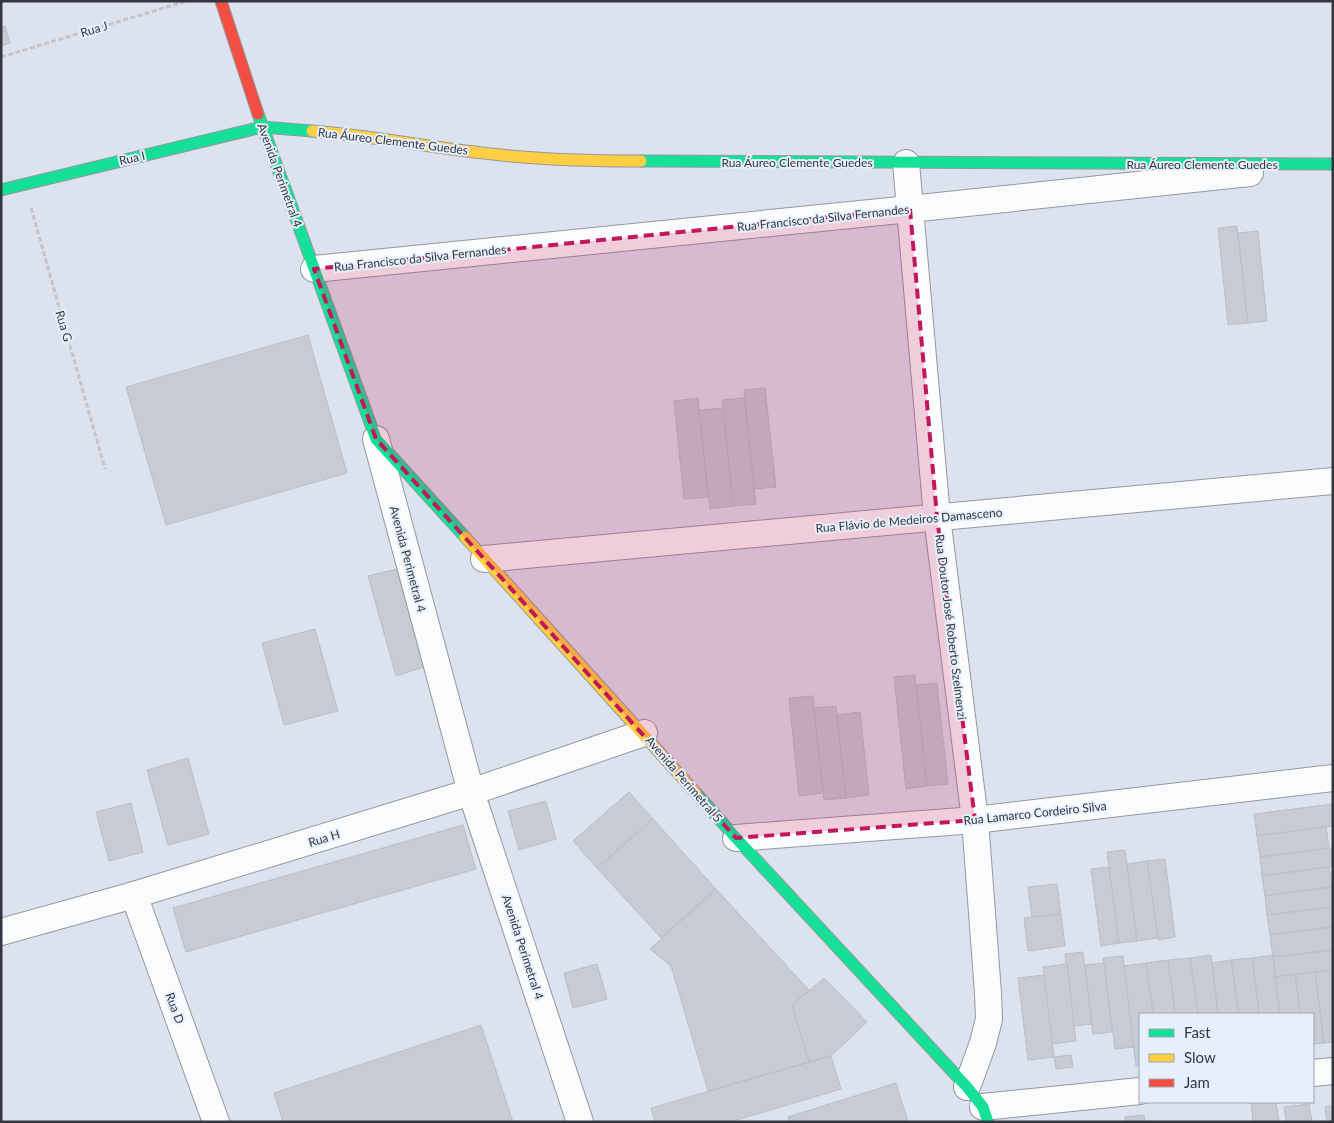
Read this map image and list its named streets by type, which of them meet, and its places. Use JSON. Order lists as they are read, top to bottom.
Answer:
{
  "streets": {
    "street": [
      "Rua Áureo Clemente Guedes",
      "Rua I",
      "Avenida Perimetral 4",
      "Rua Francisco da Silva Fernandes",
      "Rua Flávio de Medeiros Damasceno",
      "Rua Doutor José Roberto Szelmenzi",
      "Avenida Perimetral 5",
      "Rua Lamarco Cordeiro Silva",
      "Rua H",
      "Rua D"
    ],
    "path": ["Rua J", "Rua G"]
  },
  "crossings": [
    ["Rua Áureo Clemente Guedes", "Rua I"],
    ["Rua Áureo Clemente Guedes", "Avenida Perimetral 4"],
    ["Rua Áureo Clemente Guedes", "Rua Francisco da Silva Fernandes"],
    ["Rua Áureo Clemente Guedes", "Rua Doutor José Roberto Szelmenzi"],
    ["Rua I", "Avenida Perimetral 4"],
    ["Rua I", "Rua G"],
    ["Avenida Perimetral 4", "Rua Francisco da Silva Fernandes"],
    ["Avenida Perimetral 4", "Avenida Perimetral 5"],
    ["Avenida Perimetral 4", "Rua H"],
    ["Rua Francisco da Silva Fernandes", "Rua Doutor José Roberto Szelmenzi"],
    ["Rua Flávio de Medeiros Damasceno", "Rua Doutor José Roberto Szelmenzi"],
    ["Rua Flávio de Medeiros Damasceno", "Avenida Perimetral 5"],
    ["Rua Doutor José Roberto Szelmenzi", "Avenida Perimetral 5"],
    ["Rua Doutor José Roberto Szelmenzi", "Rua Lamarco Cordeiro Silva"],
    ["Avenida Perimetral 5", "Rua Lamarco Cordeiro Silva"],
    ["Avenida Perimetral 5", "Rua H"],
    ["Rua H", "Rua D"]
  ],
  "legend": ["Fast", "Slow", "Jam"]
}
